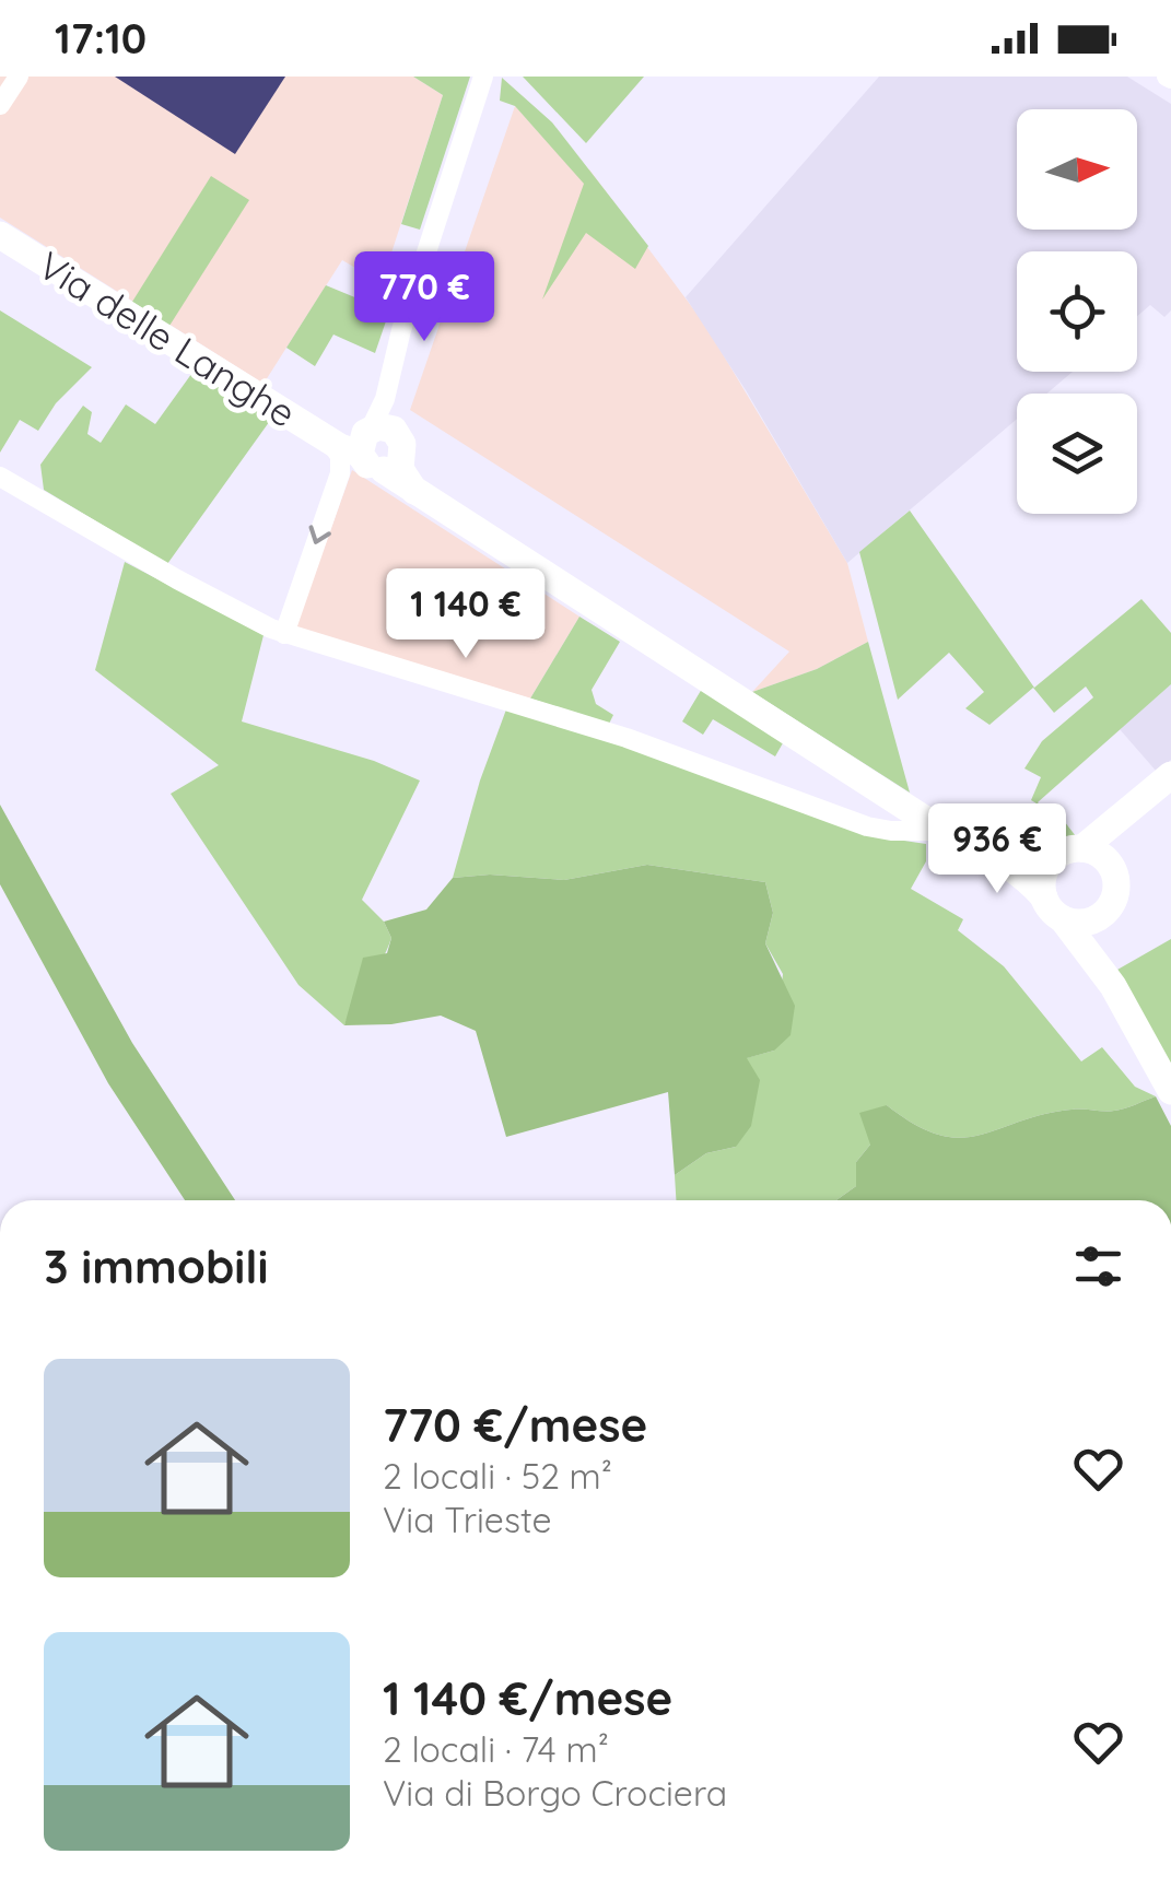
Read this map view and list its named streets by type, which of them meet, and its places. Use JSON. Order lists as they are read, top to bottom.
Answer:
{
  "streets": {
    "main road": ["Via delle Langhe"]
  },
  "north": "right",
  "page": {
    "status": "17:10",
    "price": ["770 €", "1 140 €", "936 €"],
    "heading": "3 immobili",
    "list": [
      {
        "name": "770 €/mese",
        "note": "2 locali · 52 m² · Via Trieste"
      },
      {
        "name": "1 140 €/mese",
        "note": "2 locali · 74 m² · Via di Borgo Crociera"
      }
    ]
  }
}
